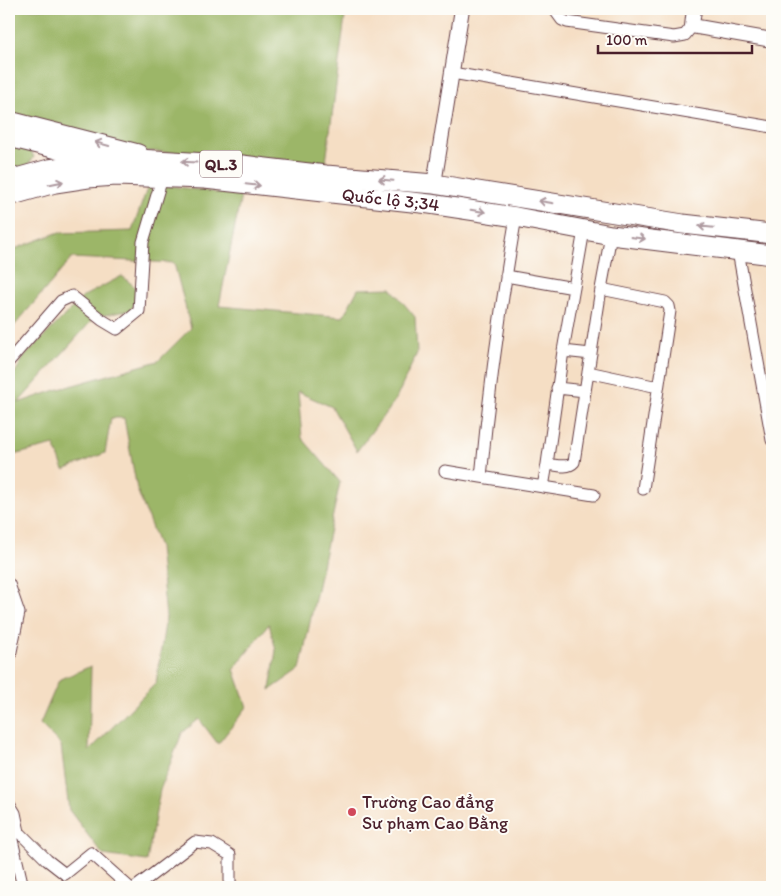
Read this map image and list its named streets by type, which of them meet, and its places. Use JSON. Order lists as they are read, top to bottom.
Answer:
{
  "streets": {
    "highway": ["QL.3", "Quốc lộ 3;34"]
  },
  "places": ["Trường Cao đẳng Sư phạm Cao Bằng"],
  "scale_bar": "100 m"
}
